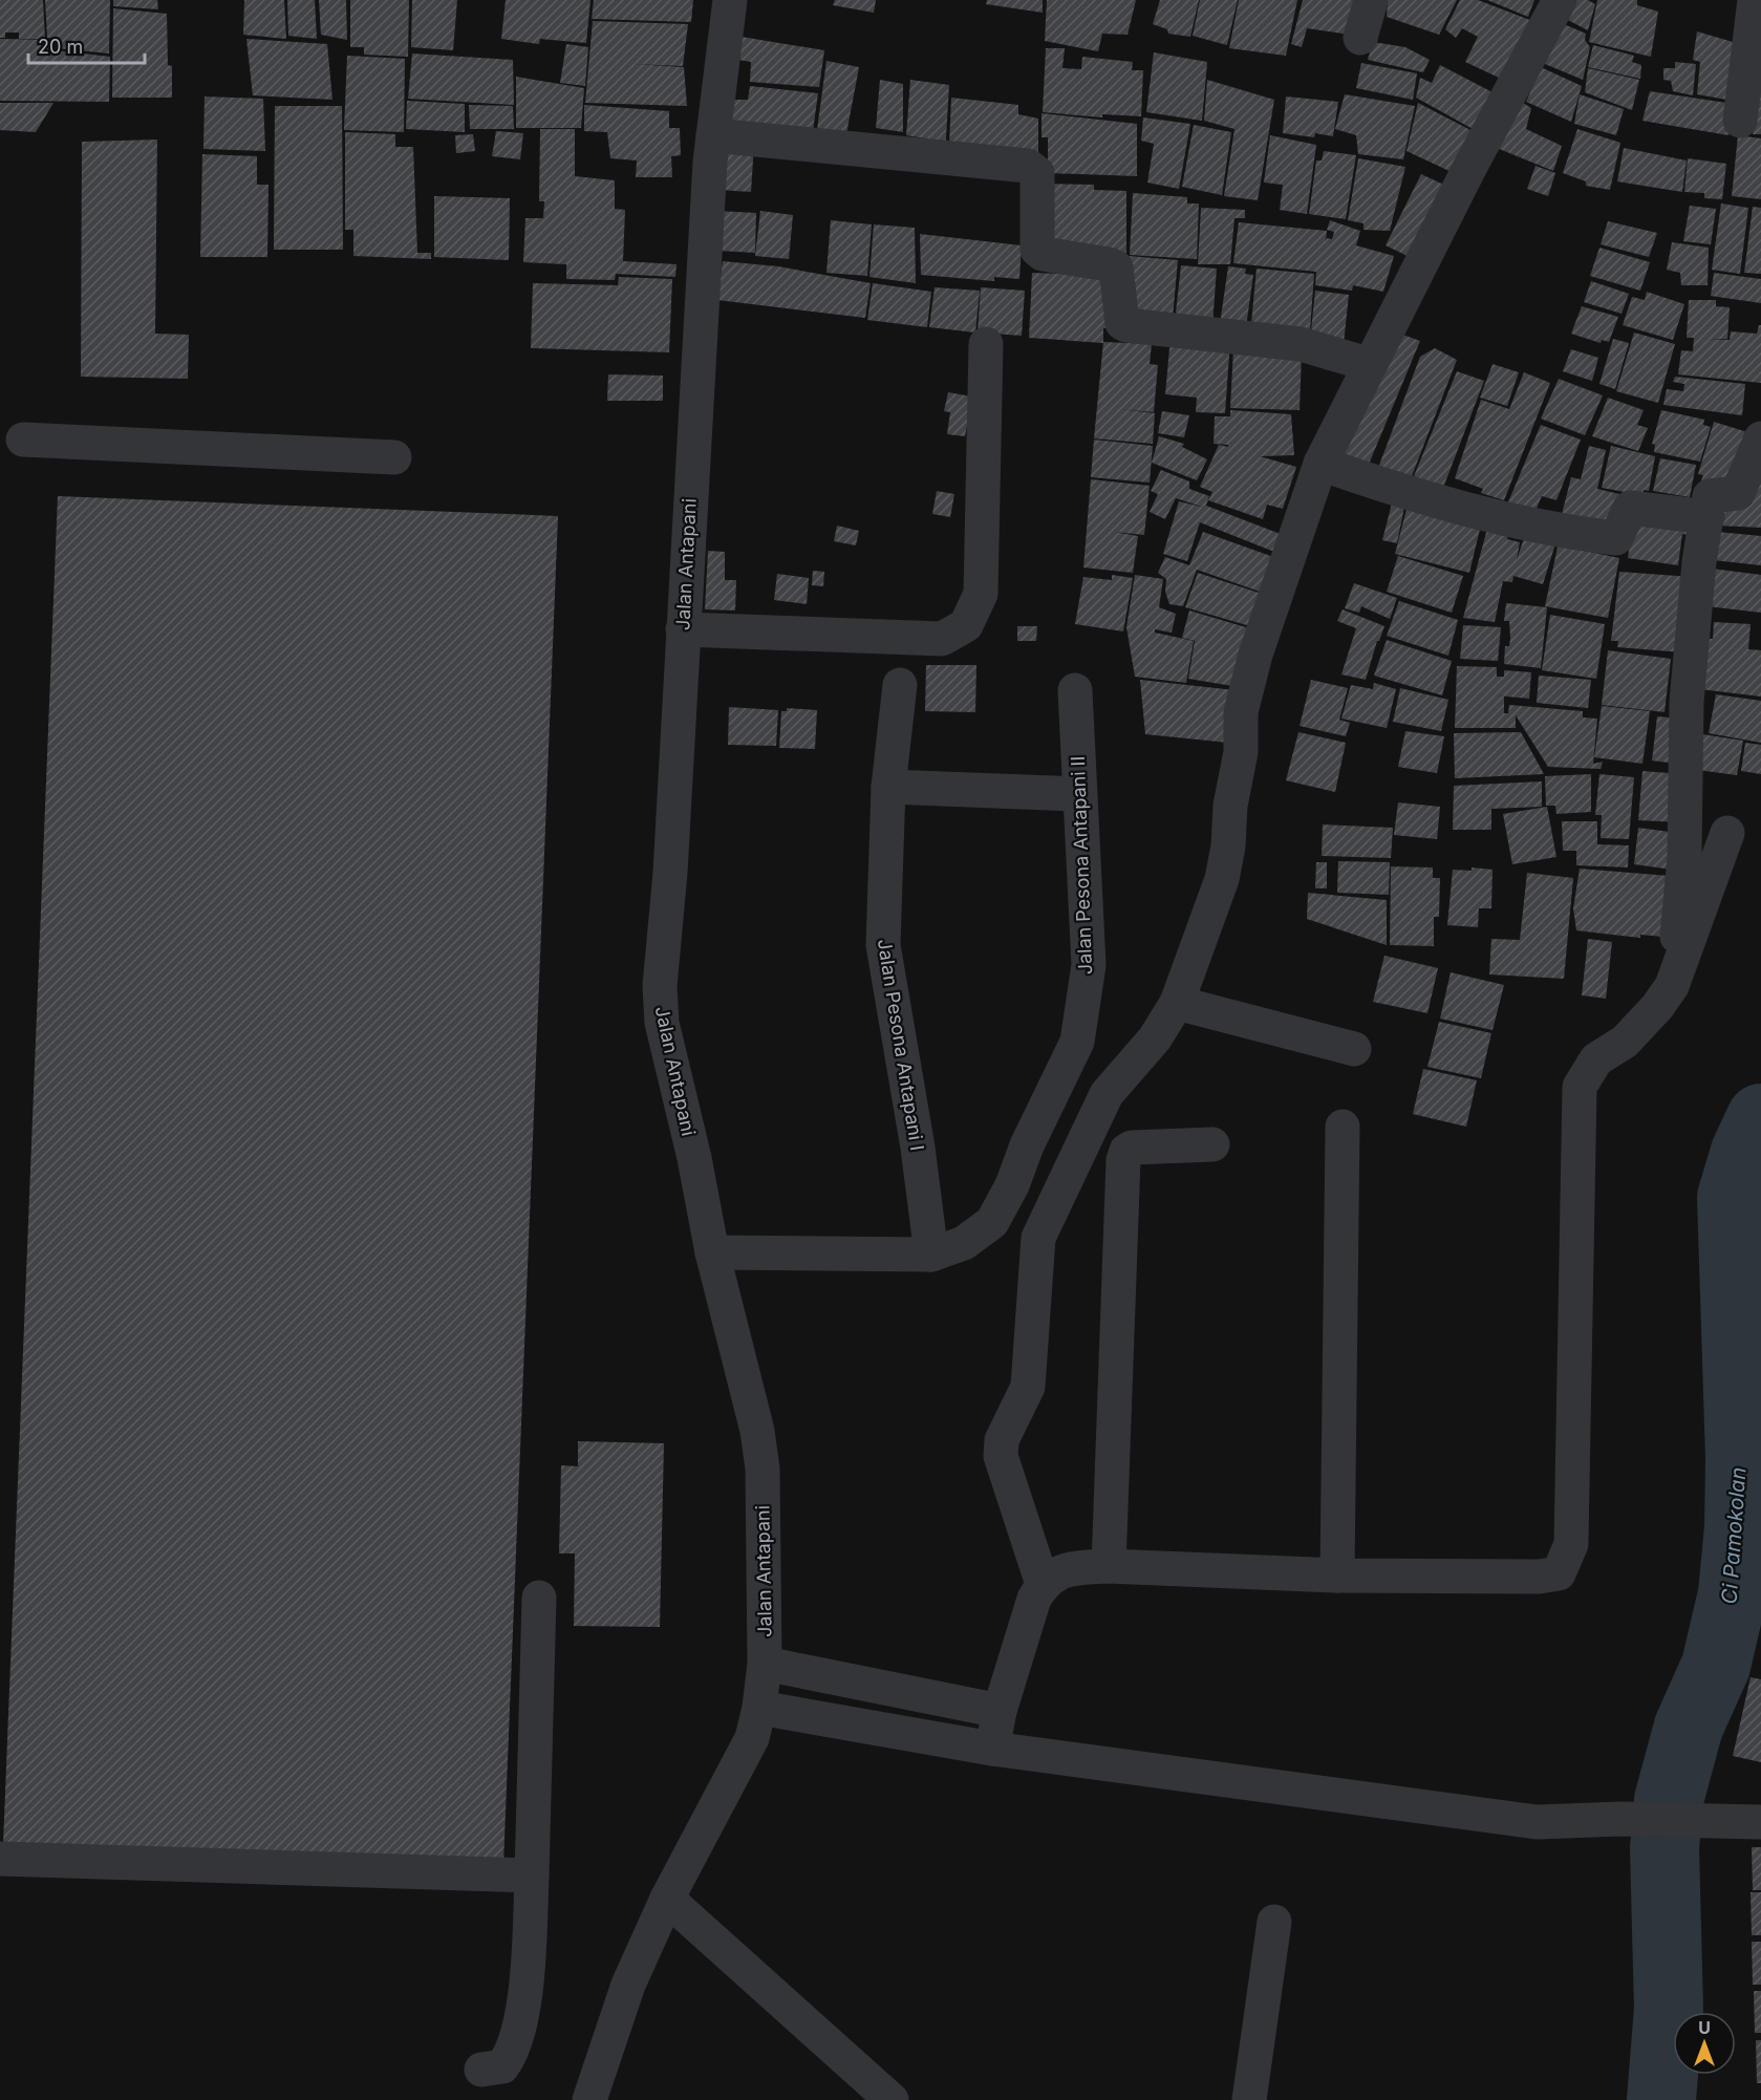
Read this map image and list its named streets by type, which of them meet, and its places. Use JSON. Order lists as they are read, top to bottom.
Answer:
{
  "streets": {
    "street": ["Jalan Antapani", "Jalan Pesona Antapani II", "Jalan Pesona Antapani I"]
  },
  "crossings": [
    ["Jalan Antapani", "Jalan Pesona Antapani II"],
    ["Jalan Pesona Antapani II", "Jalan Pesona Antapani I"]
  ],
  "water": ["Ci Pamokolan"],
  "scale_bar": "20 m",
  "north": "top"
}
